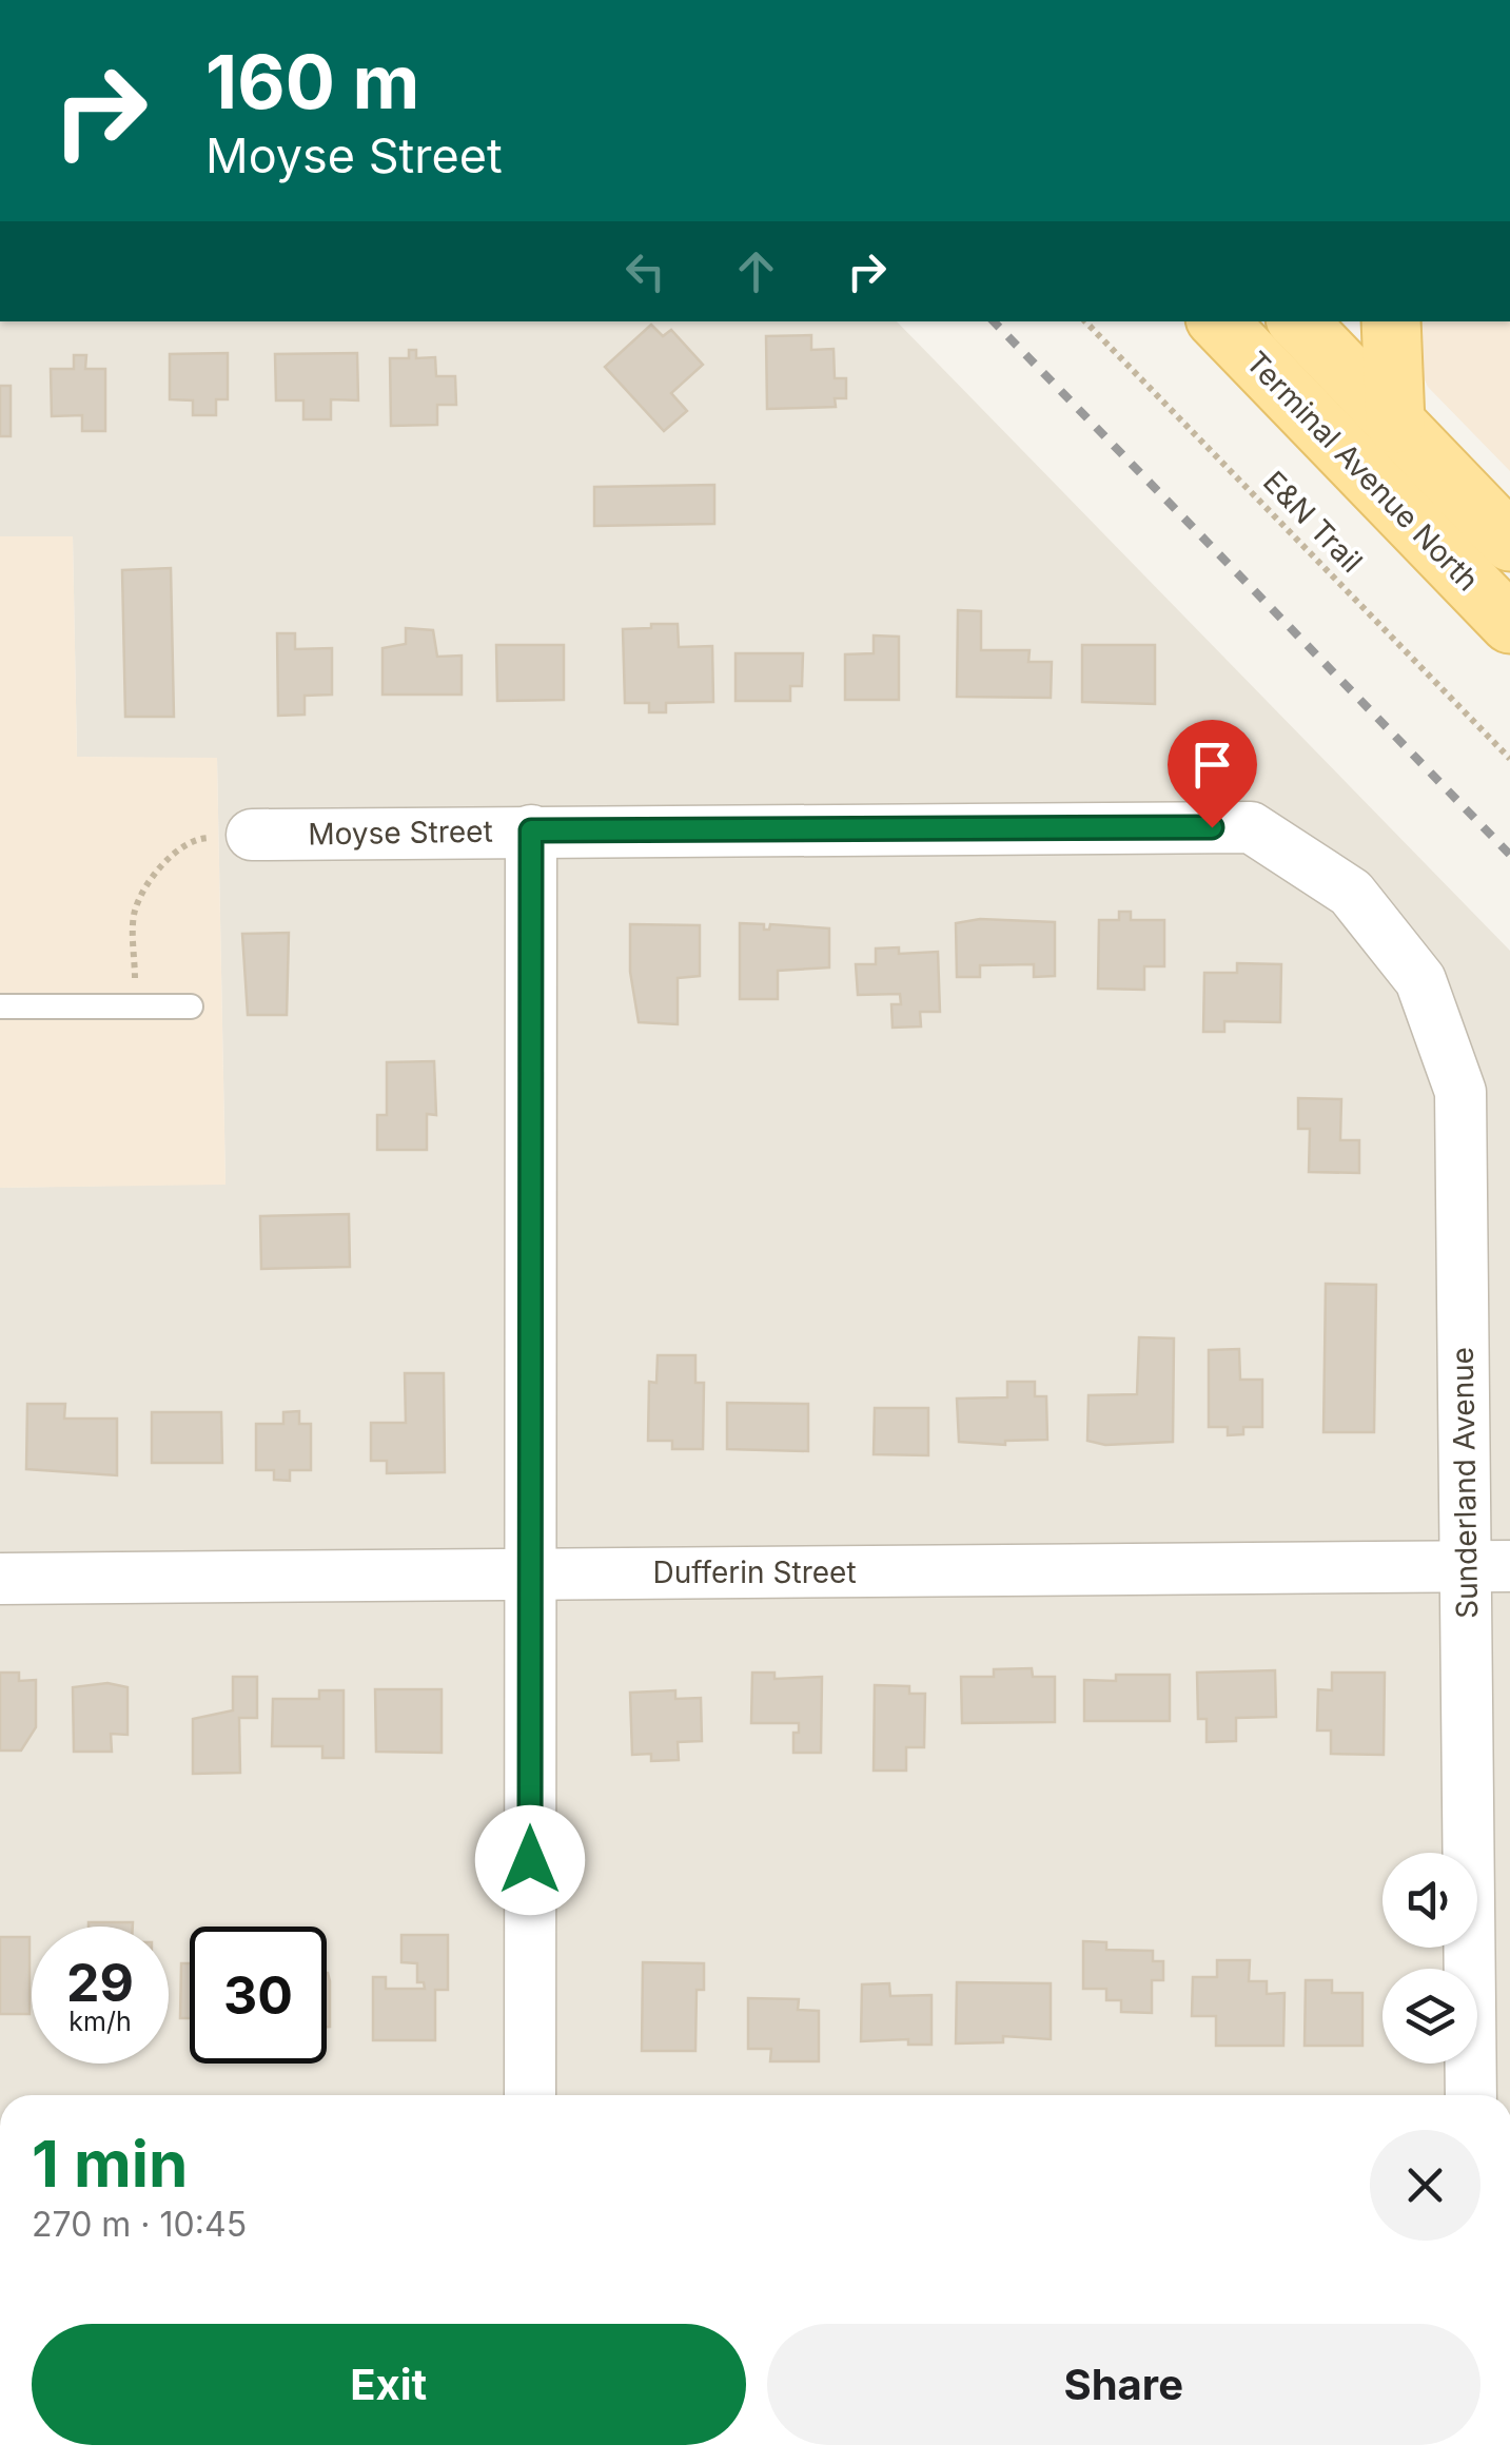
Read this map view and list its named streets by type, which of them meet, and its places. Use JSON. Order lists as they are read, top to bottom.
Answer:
{
  "streets": {
    "main road": ["Terminal Avenue North"],
    "street": ["Moyse Street", "Sunderland Avenue", "Dufferin Street"],
    "path": ["E&N Trail"]
  },
  "crossings": [
    ["Moyse Street", "Sunderland Avenue"],
    ["Sunderland Avenue", "Dufferin Street"]
  ],
  "page": {
    "turn": ["160 m", "Moyse Street"],
    "speed": "29 km/h",
    "limit": "30",
    "heading": ["1 min", "270 m · 10:45"],
    "buttons": ["Exit", "Share"]
  }
}
